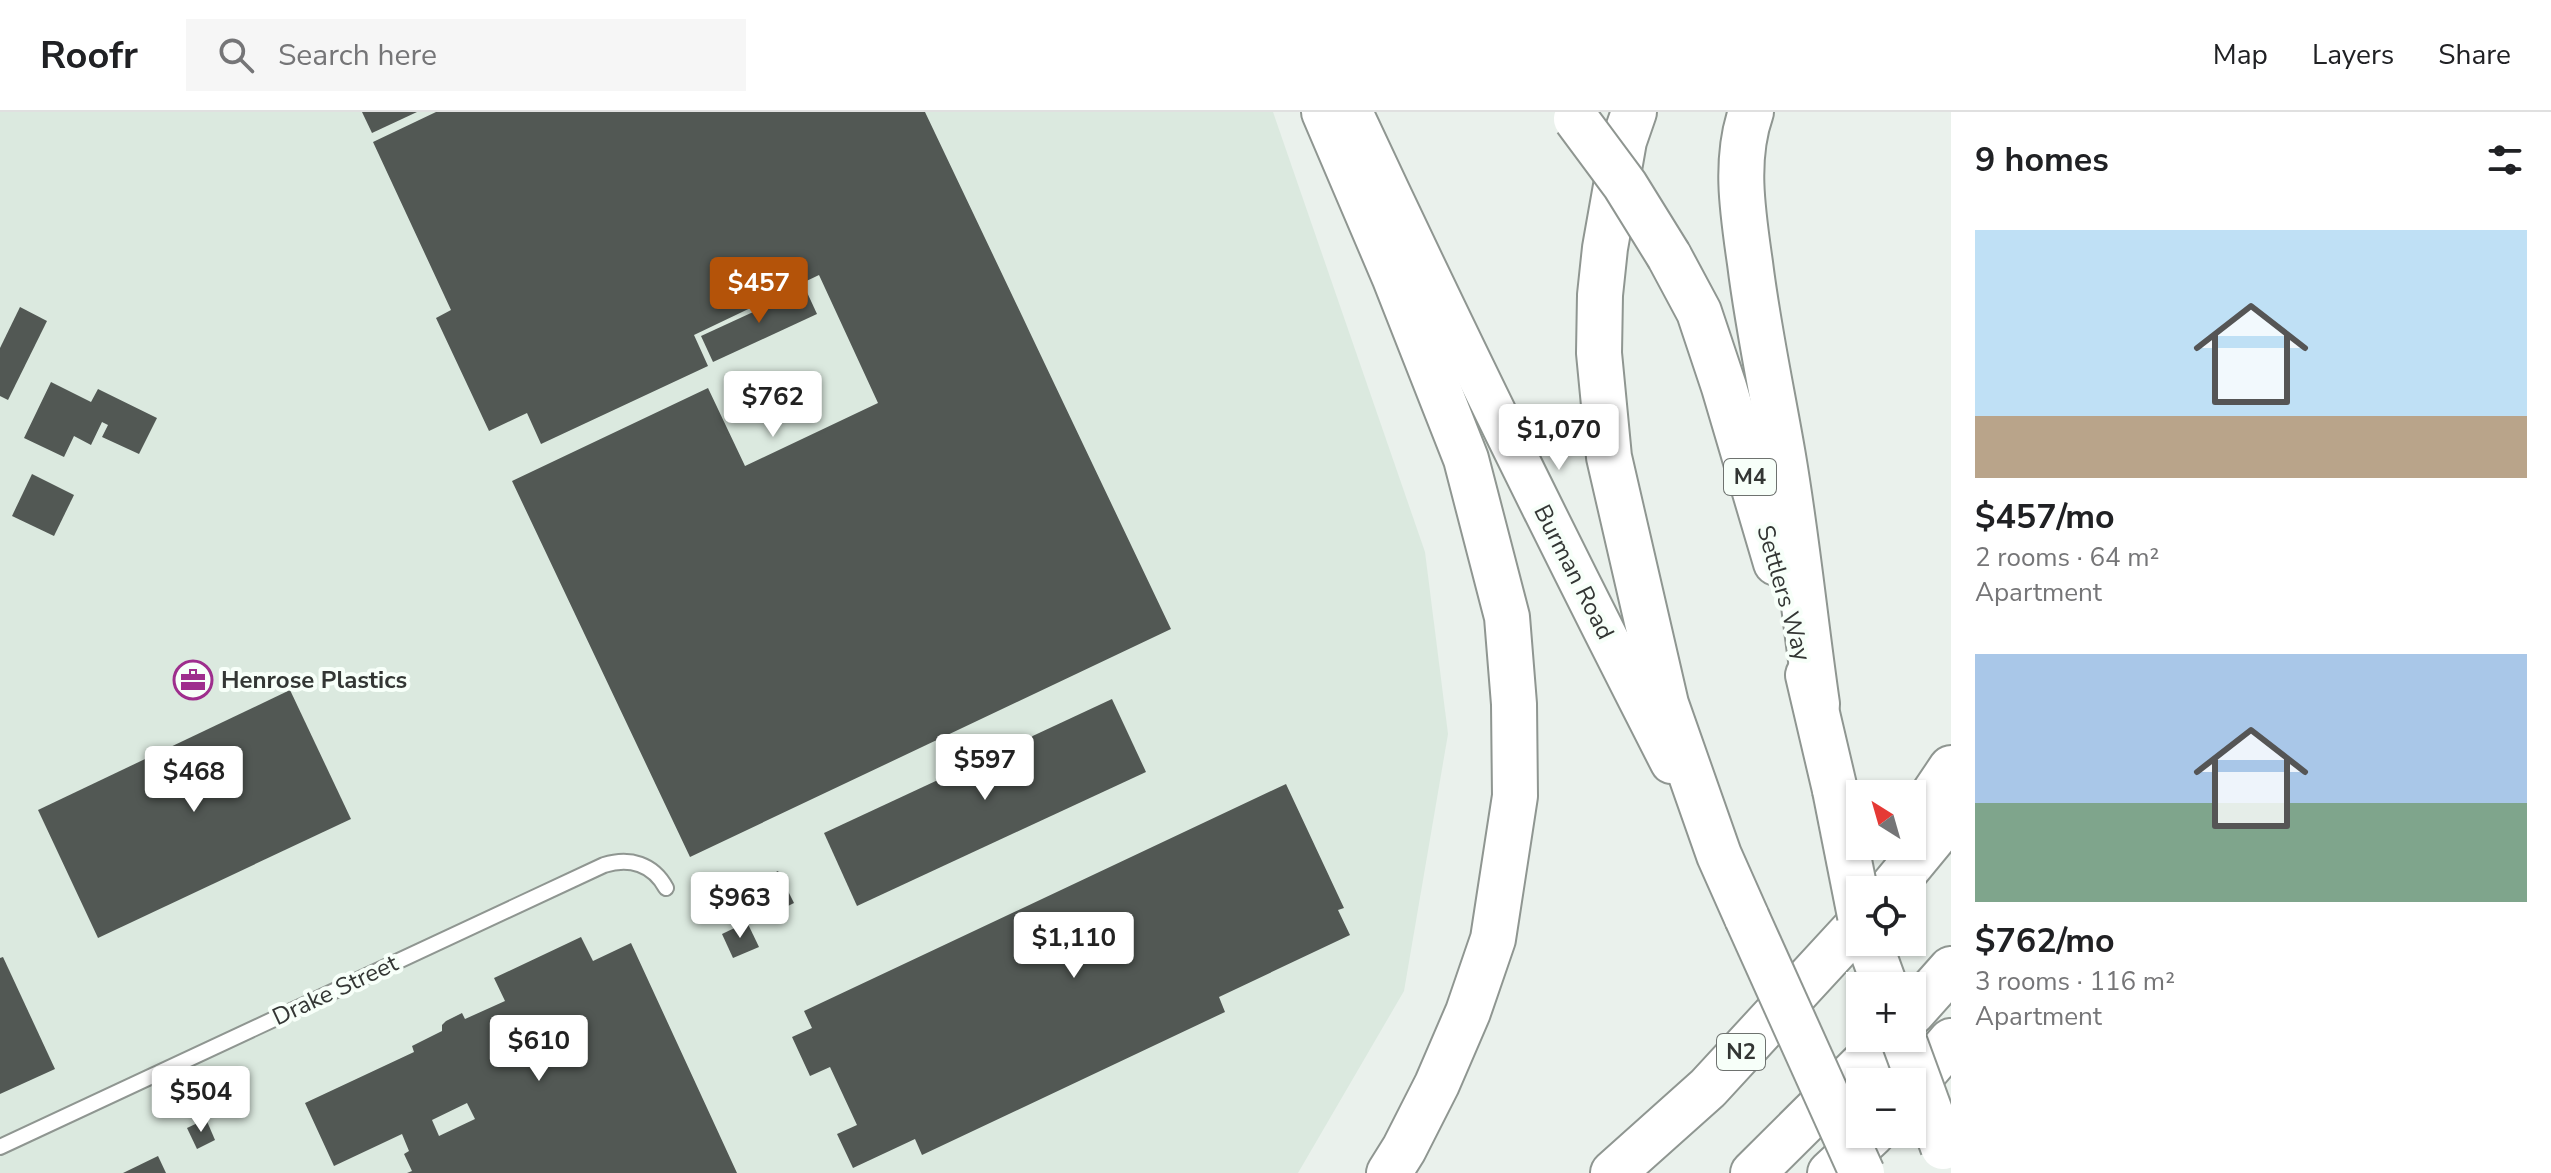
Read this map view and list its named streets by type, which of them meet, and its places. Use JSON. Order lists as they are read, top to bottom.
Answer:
{
  "streets": {
    "highway": ["M4", "Settlers Way", "N2"],
    "main road": ["Burman Road"],
    "lane": ["Drake Street"]
  },
  "places": {
    "office": ["Henrose Plastics"]
  },
  "north": "top left",
  "page": {
    "header": "Roofr",
    "search": "Search here",
    "nav": ["Map", "Layers", "Share"],
    "heading": "9 homes",
    "list": [
      {
        "name": "$457/mo",
        "note": "2 rooms · 64 m² · Apartment"
      },
      {
        "name": "$762/mo",
        "note": "3 rooms · 116 m² · Apartment"
      }
    ],
    "price": [
      "$457",
      "$762",
      "$1,070",
      "$597",
      "$468",
      "$963",
      "$1,110",
      "$610",
      "$504"
    ],
    "map_buttons": ["+", "−"]
  }
}
